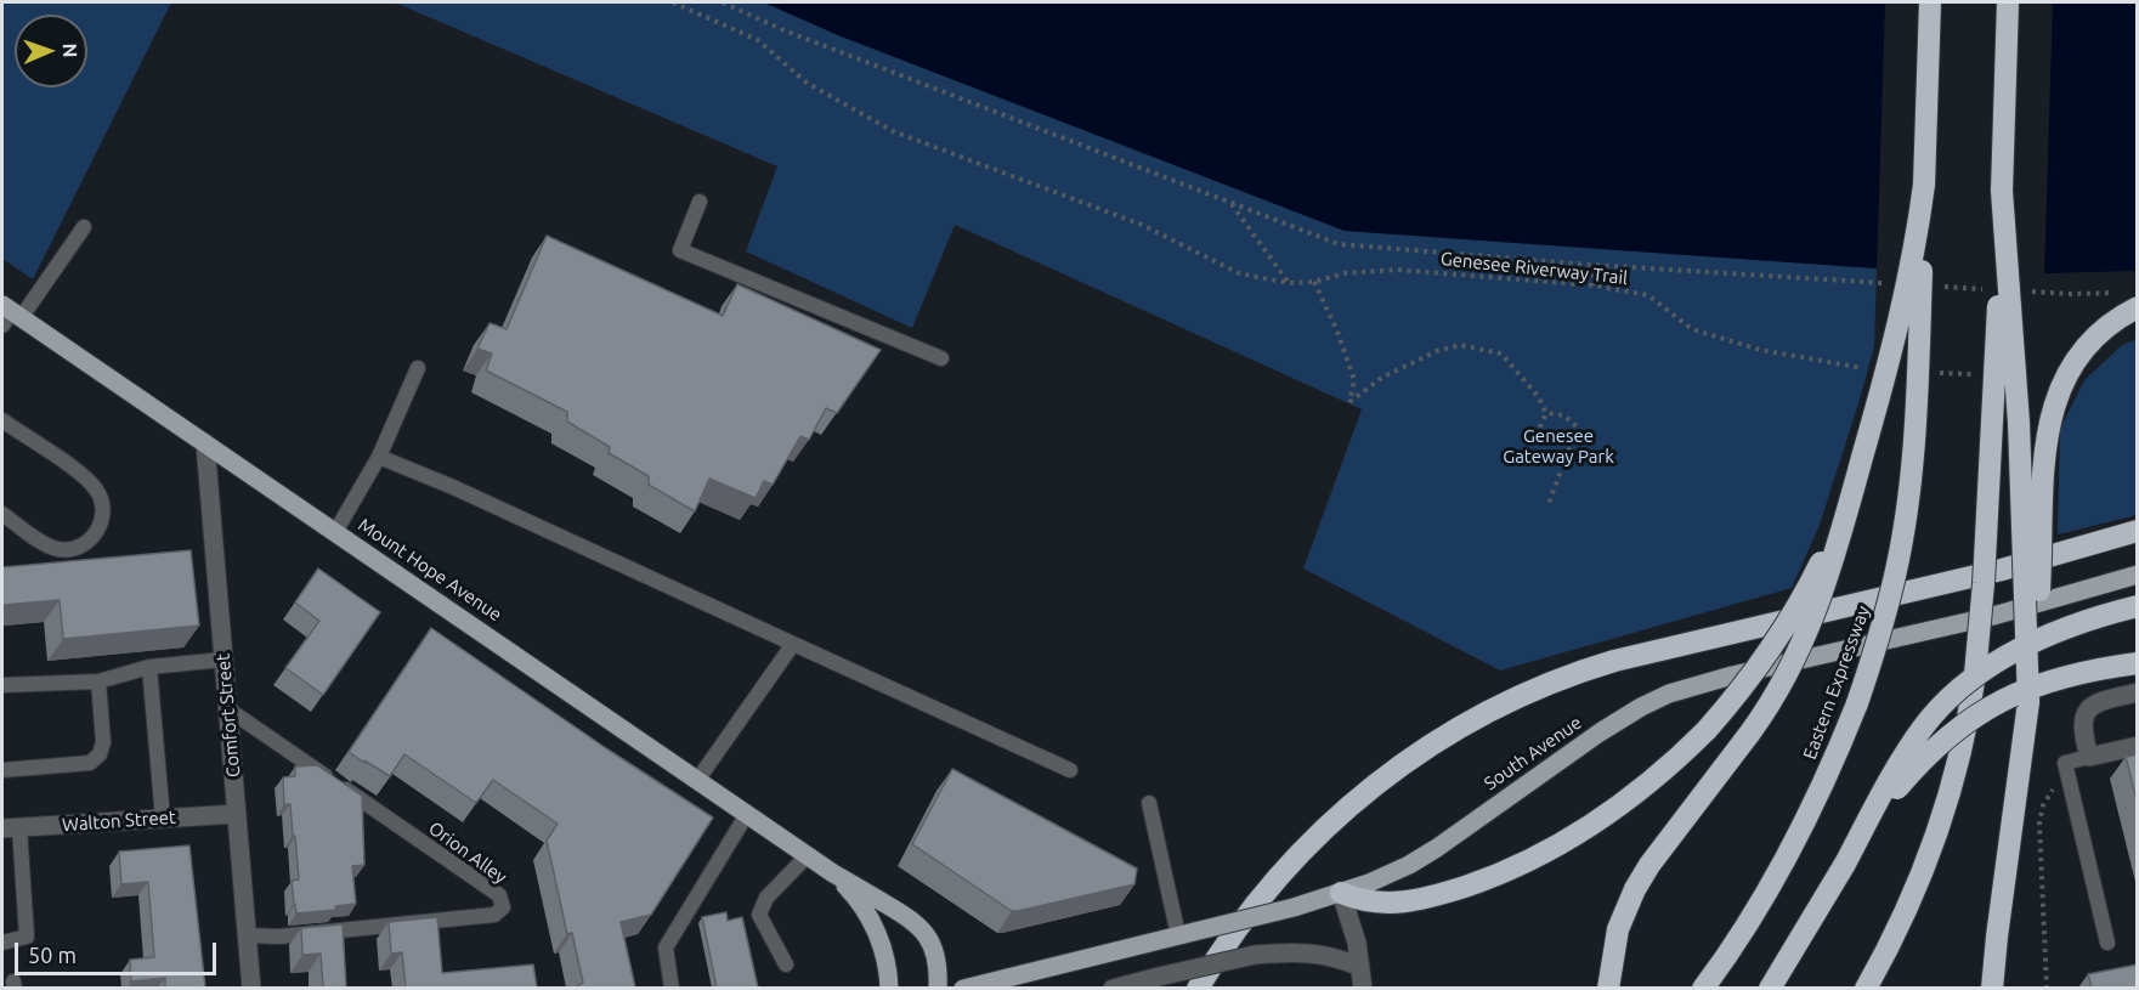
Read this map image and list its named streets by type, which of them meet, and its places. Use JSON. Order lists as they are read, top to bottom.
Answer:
{
  "streets": {
    "highway": ["Eastern Expressway"],
    "main road": ["Mount Hope Avenue", "South Avenue"],
    "street": ["Comfort Street", "Walton Street"],
    "lane": ["Orion Alley"],
    "path": ["Genesee Riverway Trail"]
  },
  "crossings": [
    ["Mount Hope Avenue", "Comfort Street"],
    ["Comfort Street", "Walton Street"],
    ["Comfort Street", "Orion Alley"]
  ],
  "parks": ["Genesee Gateway Park"],
  "scale_bar": "50 m",
  "north": "right"
}
